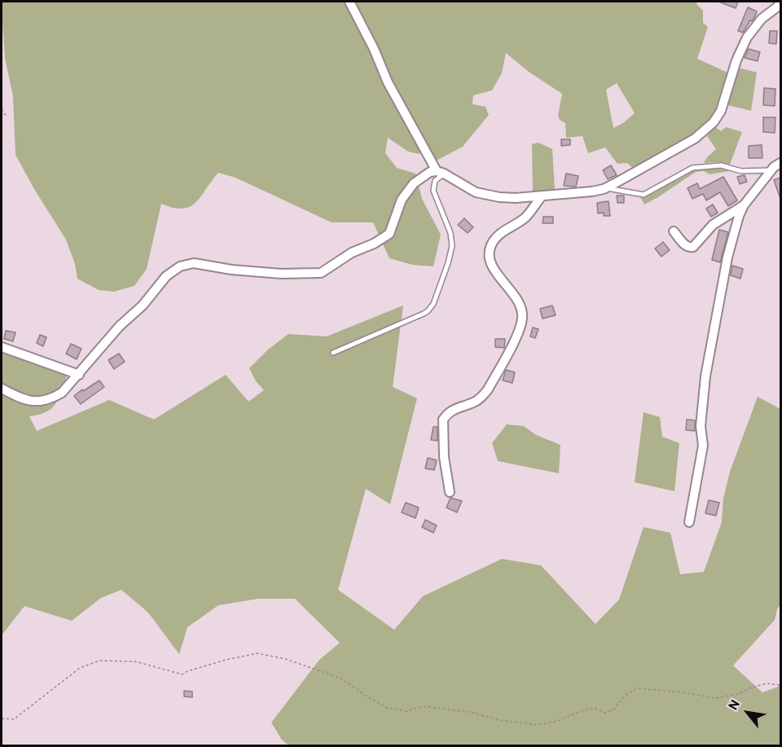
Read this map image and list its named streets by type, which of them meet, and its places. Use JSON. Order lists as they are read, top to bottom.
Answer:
{
  "north": "top left"
}
